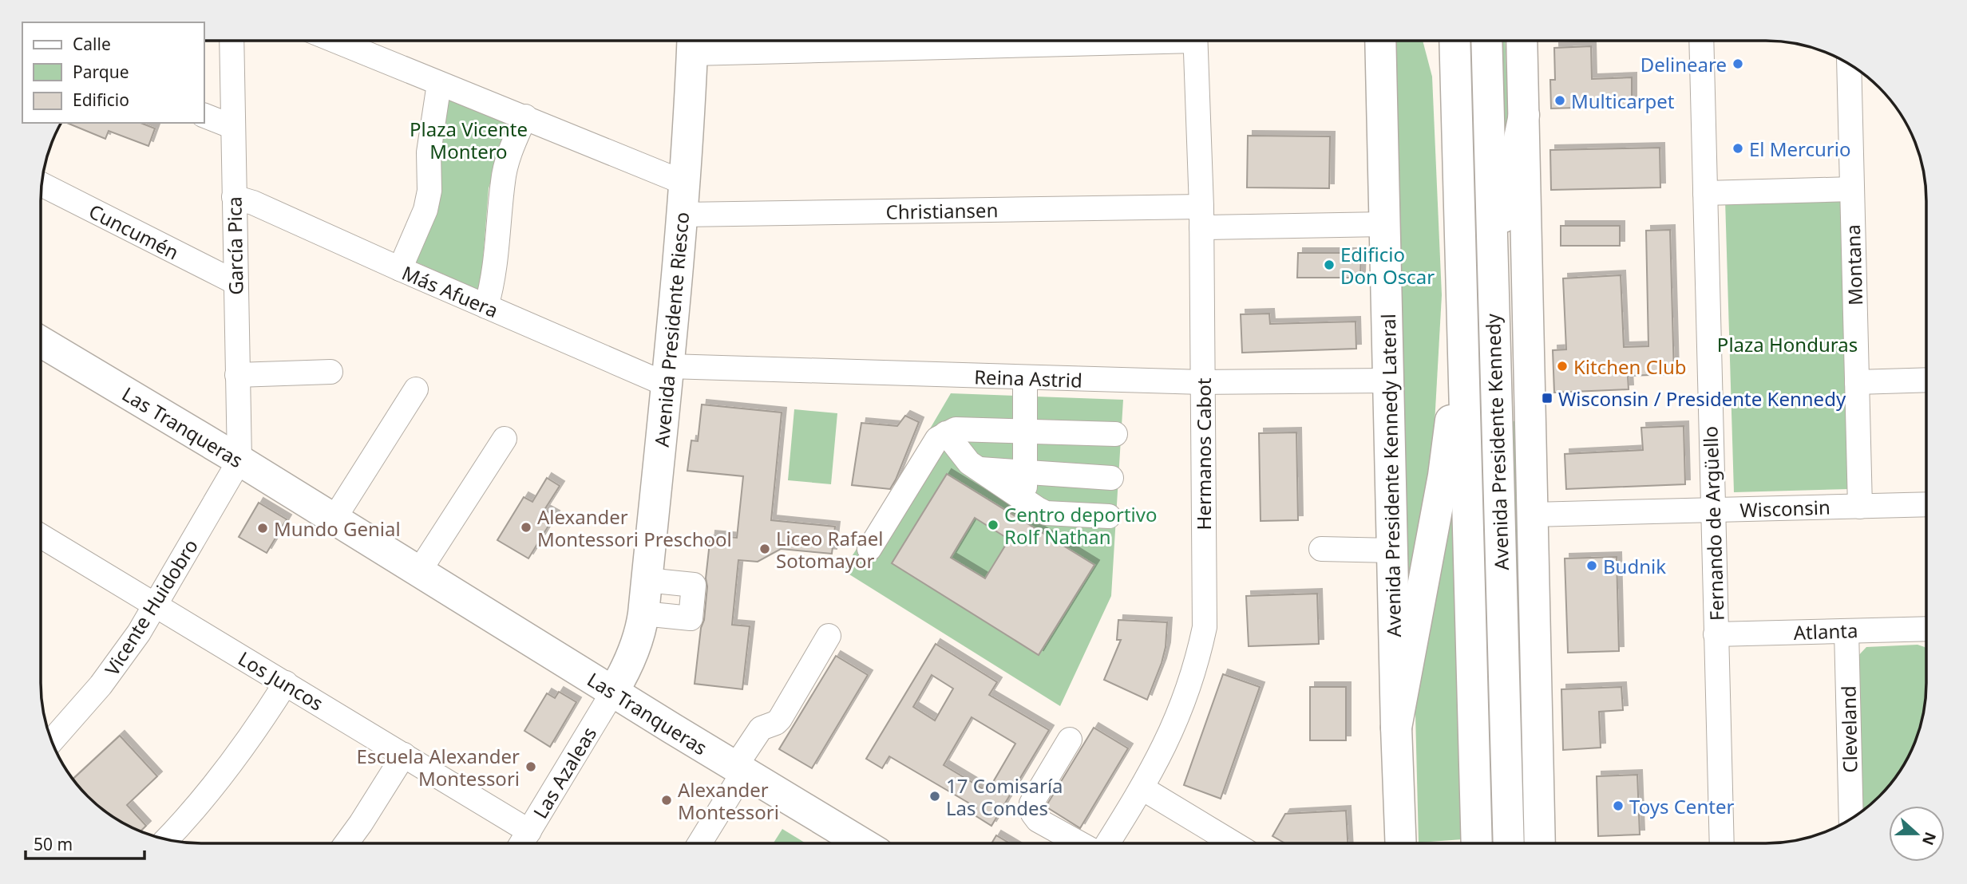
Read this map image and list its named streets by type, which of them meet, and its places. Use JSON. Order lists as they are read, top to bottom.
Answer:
{
  "streets": {
    "main road": [
      "Avenida Presidente Riesco",
      "Las Tranqueras",
      "Avenida Presidente Kennedy",
      "Avenida Presidente Kennedy Lateral"
    ],
    "street": [
      "Christiansen",
      "Cuncumén",
      "García Pica",
      "Montana",
      "Más Afuera",
      "Reina Astrid",
      "Hermanos Cabot",
      "Wisconsin",
      "Fernando de Argüello",
      "Vicente Huidobro",
      "Atlanta",
      "Los Juncos",
      "Cleveland",
      "Las Azaleas"
    ]
  },
  "crossings": [
    ["Christiansen", "Avenida Presidente Riesco"],
    ["Christiansen", "Hermanos Cabot"],
    ["Christiansen", "Avenida Presidente Kennedy Lateral"],
    ["Cuncumén", "García Pica"],
    ["García Pica", "Más Afuera"],
    ["García Pica", "Las Tranqueras"],
    ["García Pica", "Vicente Huidobro"],
    ["Montana", "Wisconsin"],
    ["Más Afuera", "Avenida Presidente Riesco"],
    ["Más Afuera", "Reina Astrid"],
    ["Avenida Presidente Riesco", "Reina Astrid"],
    ["Avenida Presidente Riesco", "Las Tranqueras"],
    ["Avenida Presidente Riesco", "Las Azaleas"],
    ["Reina Astrid", "Hermanos Cabot"],
    ["Reina Astrid", "Avenida Presidente Kennedy Lateral"],
    ["Las Tranqueras", "Vicente Huidobro"],
    ["Las Tranqueras", "Las Azaleas"],
    ["Wisconsin", "Fernando de Argüello"],
    ["Fernando de Argüello", "Atlanta"],
    ["Vicente Huidobro", "Los Juncos"],
    ["Atlanta", "Cleveland"],
    ["Los Juncos", "Las Azaleas"]
  ],
  "parks": ["Plaza Vicente Montero", "Plaza Honduras"],
  "places": {
    "other": [
      "Delineare",
      "Multicarpet",
      "El Mercurio",
      "Edificio Don Oscar",
      "Kitchen Club",
      "Centro deportivo Rolf Nathan",
      "Alexander Montessori Preschool",
      "Mundo Genial",
      "Liceo Rafael Sotomayor",
      "Budnik",
      "Escuela Alexander Montessori",
      "17 Comisaría Las Condes",
      "Alexander Montessori",
      "Toys Center"
    ],
    "transit": ["Wisconsin / Presidente Kennedy"]
  },
  "legend": ["Calle", "Parque", "Edificio"],
  "scale_bar": "50 m",
  "north": "right"
}
